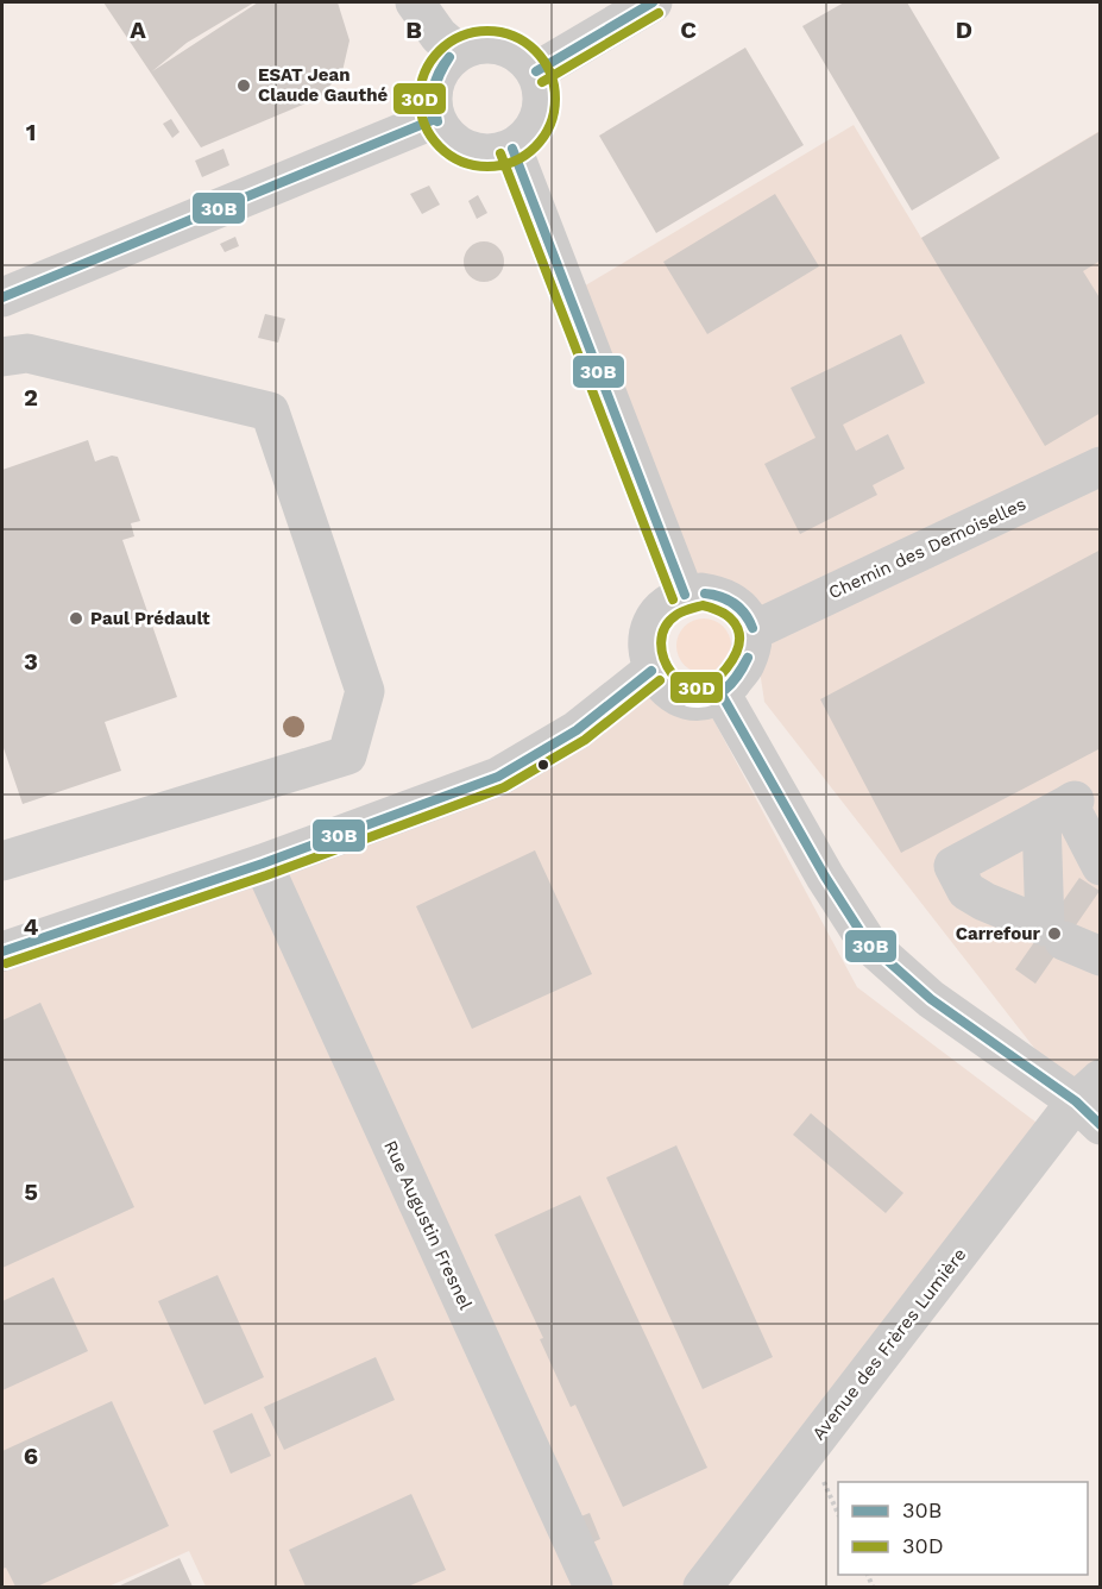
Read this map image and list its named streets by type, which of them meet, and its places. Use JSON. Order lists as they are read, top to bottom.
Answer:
{
  "streets": {
    "street": ["Chemin des Demoiselles", "Rue Augustin Fresnel", "Avenue des Frères Lumière"]
  },
  "places": ["ESAT Jean Claude Gauthé", "Paul Prédault", "Carrefour"],
  "lines": ["transit line 30B", "transit line 30D"],
  "legend": ["30B", "30D"],
  "grid": {
    "columns": [
      "A",
      "B",
      "C",
      "D"
    ],
    "rows": [
      "1",
      "2",
      "3",
      "4",
      "5",
      "6"
    ]
  }
}
